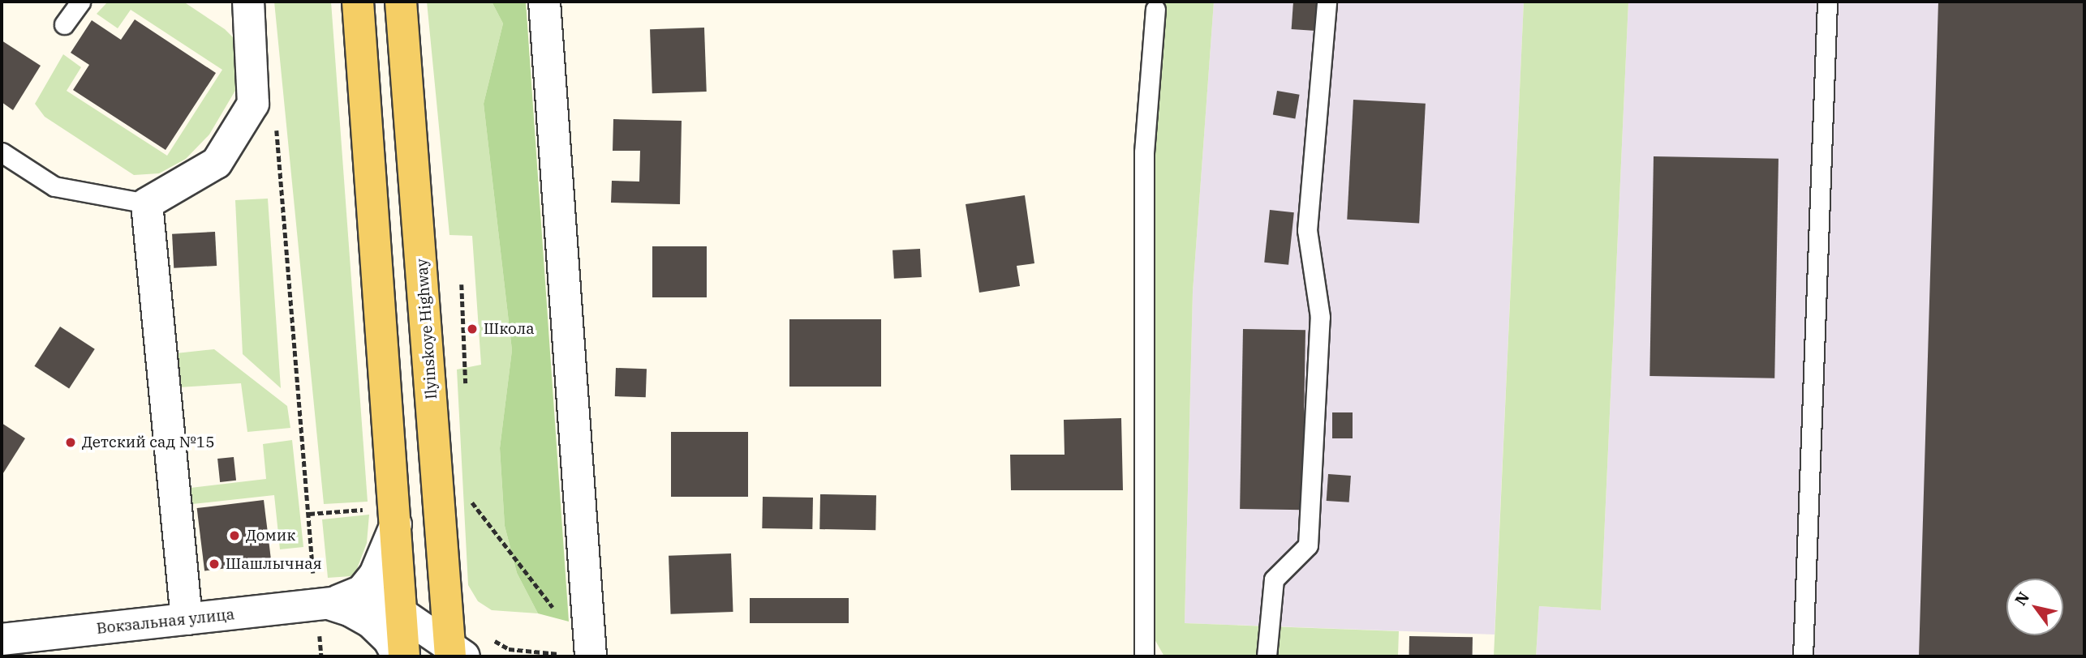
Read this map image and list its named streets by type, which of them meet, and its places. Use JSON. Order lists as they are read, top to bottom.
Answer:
{
  "streets": {
    "main road": ["Ilyinskoye Highway"],
    "street": ["Вокзальная улица"]
  },
  "places": [
    "Школа",
    "Детский сад №15",
    "Домик",
    "Шашлычная"
  ],
  "north": "top left"
}
